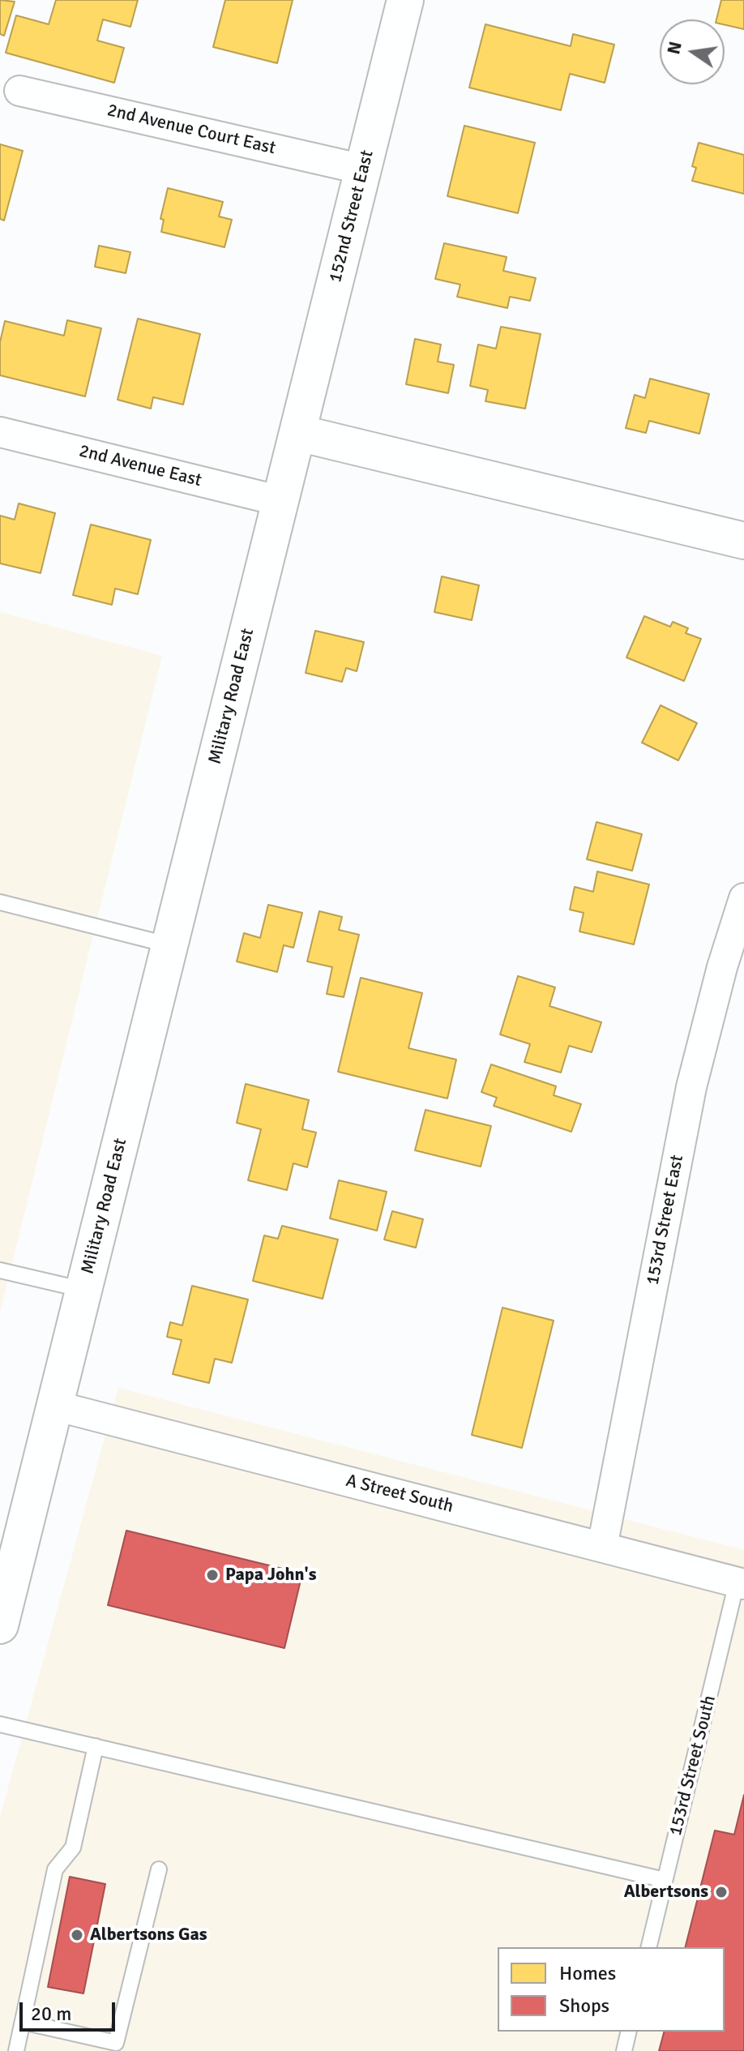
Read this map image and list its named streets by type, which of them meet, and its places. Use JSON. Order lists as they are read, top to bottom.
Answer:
{
  "streets": {
    "main road": ["152nd Street East", "Military Road East"],
    "street": [
      "2nd Avenue Court East",
      "2nd Avenue East",
      "153rd Street East",
      "A Street South"
    ],
    "lane": ["153rd Street South"]
  },
  "crossings": [
    ["2nd Avenue Court East", "152nd Street East"],
    ["152nd Street East", "Military Road East"],
    ["2nd Avenue East", "Military Road East"],
    ["Military Road East", "A Street South"],
    ["153rd Street East", "A Street South"],
    ["A Street South", "153rd Street South"]
  ],
  "places": ["Papa John's", "Albertsons", "Albertsons Gas"],
  "legend": ["Homes", "Shops"],
  "scale_bar": "20 m",
  "north": "left"
}
